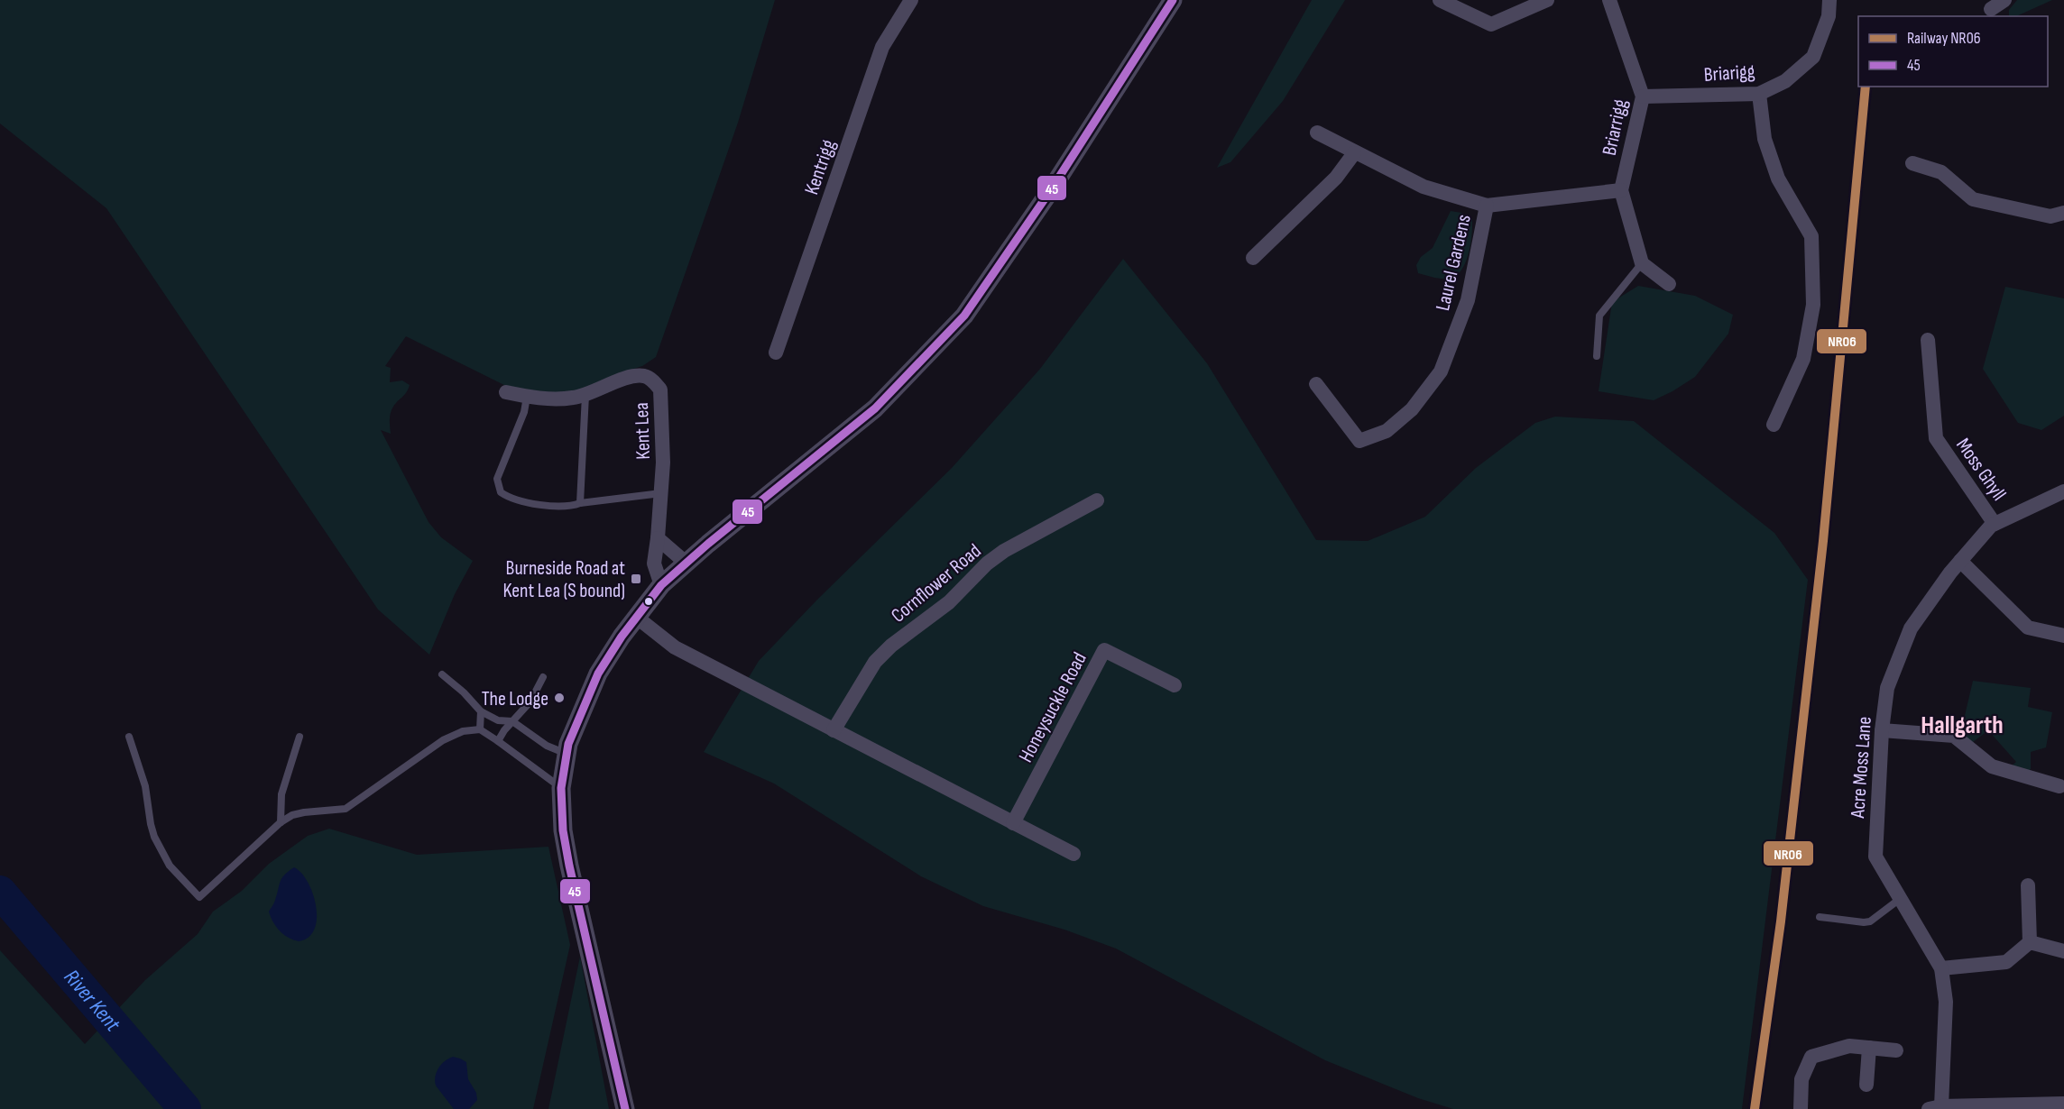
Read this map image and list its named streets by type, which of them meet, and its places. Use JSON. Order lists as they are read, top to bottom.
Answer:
{
  "streets": {
    "street": [
      "Briarigg",
      "Briarrigg",
      "Kentrigg",
      "Laurel Gardens",
      "Kent Lea",
      "Moss Ghyll",
      "Cornflower Road",
      "Honeysuckle Road",
      "Acre Moss Lane"
    ]
  },
  "crossings": [
    ["Briarigg", "Briarrigg"],
    ["Briarrigg", "Laurel Gardens"],
    ["Moss Ghyll", "Acre Moss Lane"]
  ],
  "districts": ["Hallgarth"],
  "water": ["River Kent"],
  "places": {
    "transit": ["Burneside Road at Kent Lea (S bound)"],
    "other": ["The Lodge"]
  },
  "lines": ["transit line 45", "rail line NR06"],
  "legend": ["Railway NR06", "45"]
}
